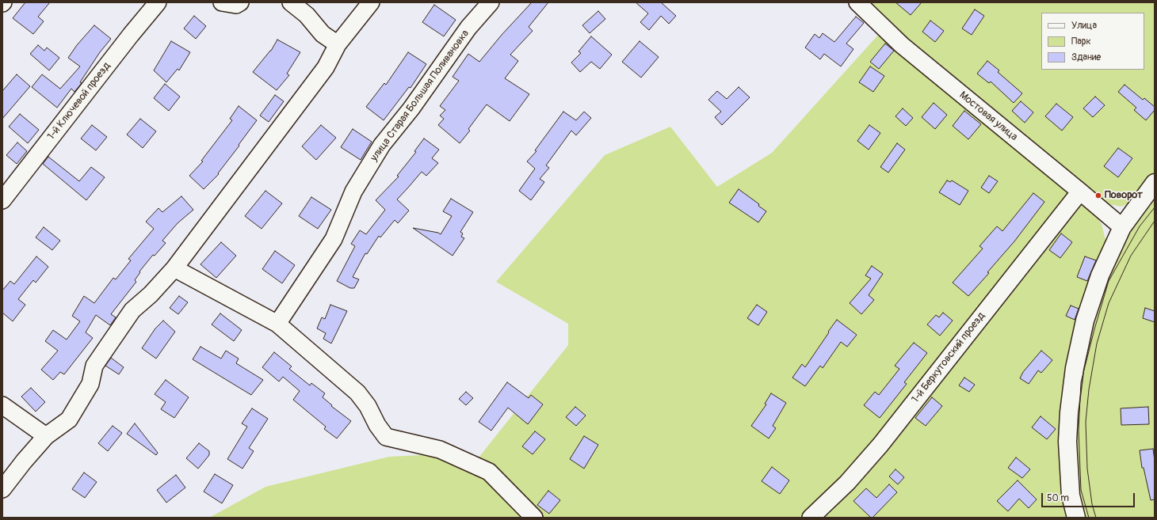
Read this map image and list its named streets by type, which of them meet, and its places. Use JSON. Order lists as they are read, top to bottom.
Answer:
{
  "streets": {
    "street": [
      "улица Старая Большая Поливановка",
      "1-й Ключевой проезд",
      "Мостовая улица",
      "1-й Беркутовский проезд"
    ]
  },
  "crossings": [
    ["Мостовая улица", "1-й Беркутовский проезд"]
  ],
  "places": ["Поворот"],
  "legend": ["Улица", "Парк", "Здание"],
  "scale_bar": "50 m"
}
